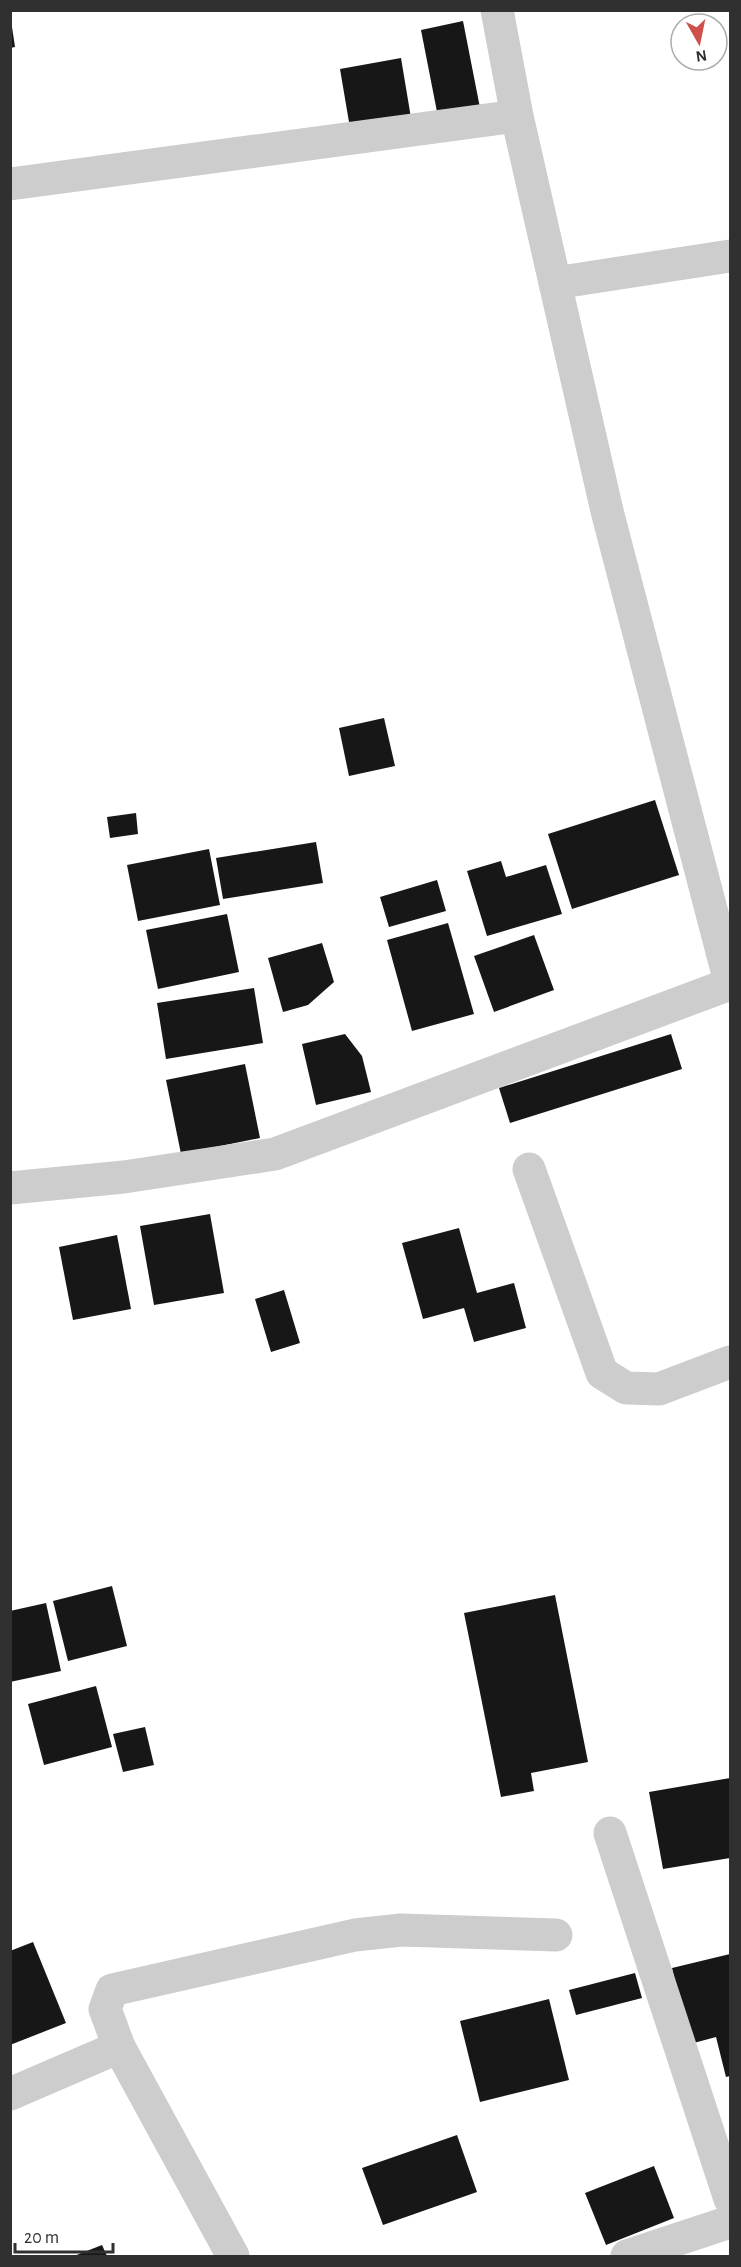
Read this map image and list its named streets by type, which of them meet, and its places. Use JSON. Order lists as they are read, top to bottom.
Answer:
{
  "scale_bar": "20 m",
  "north": "bottom"
}
